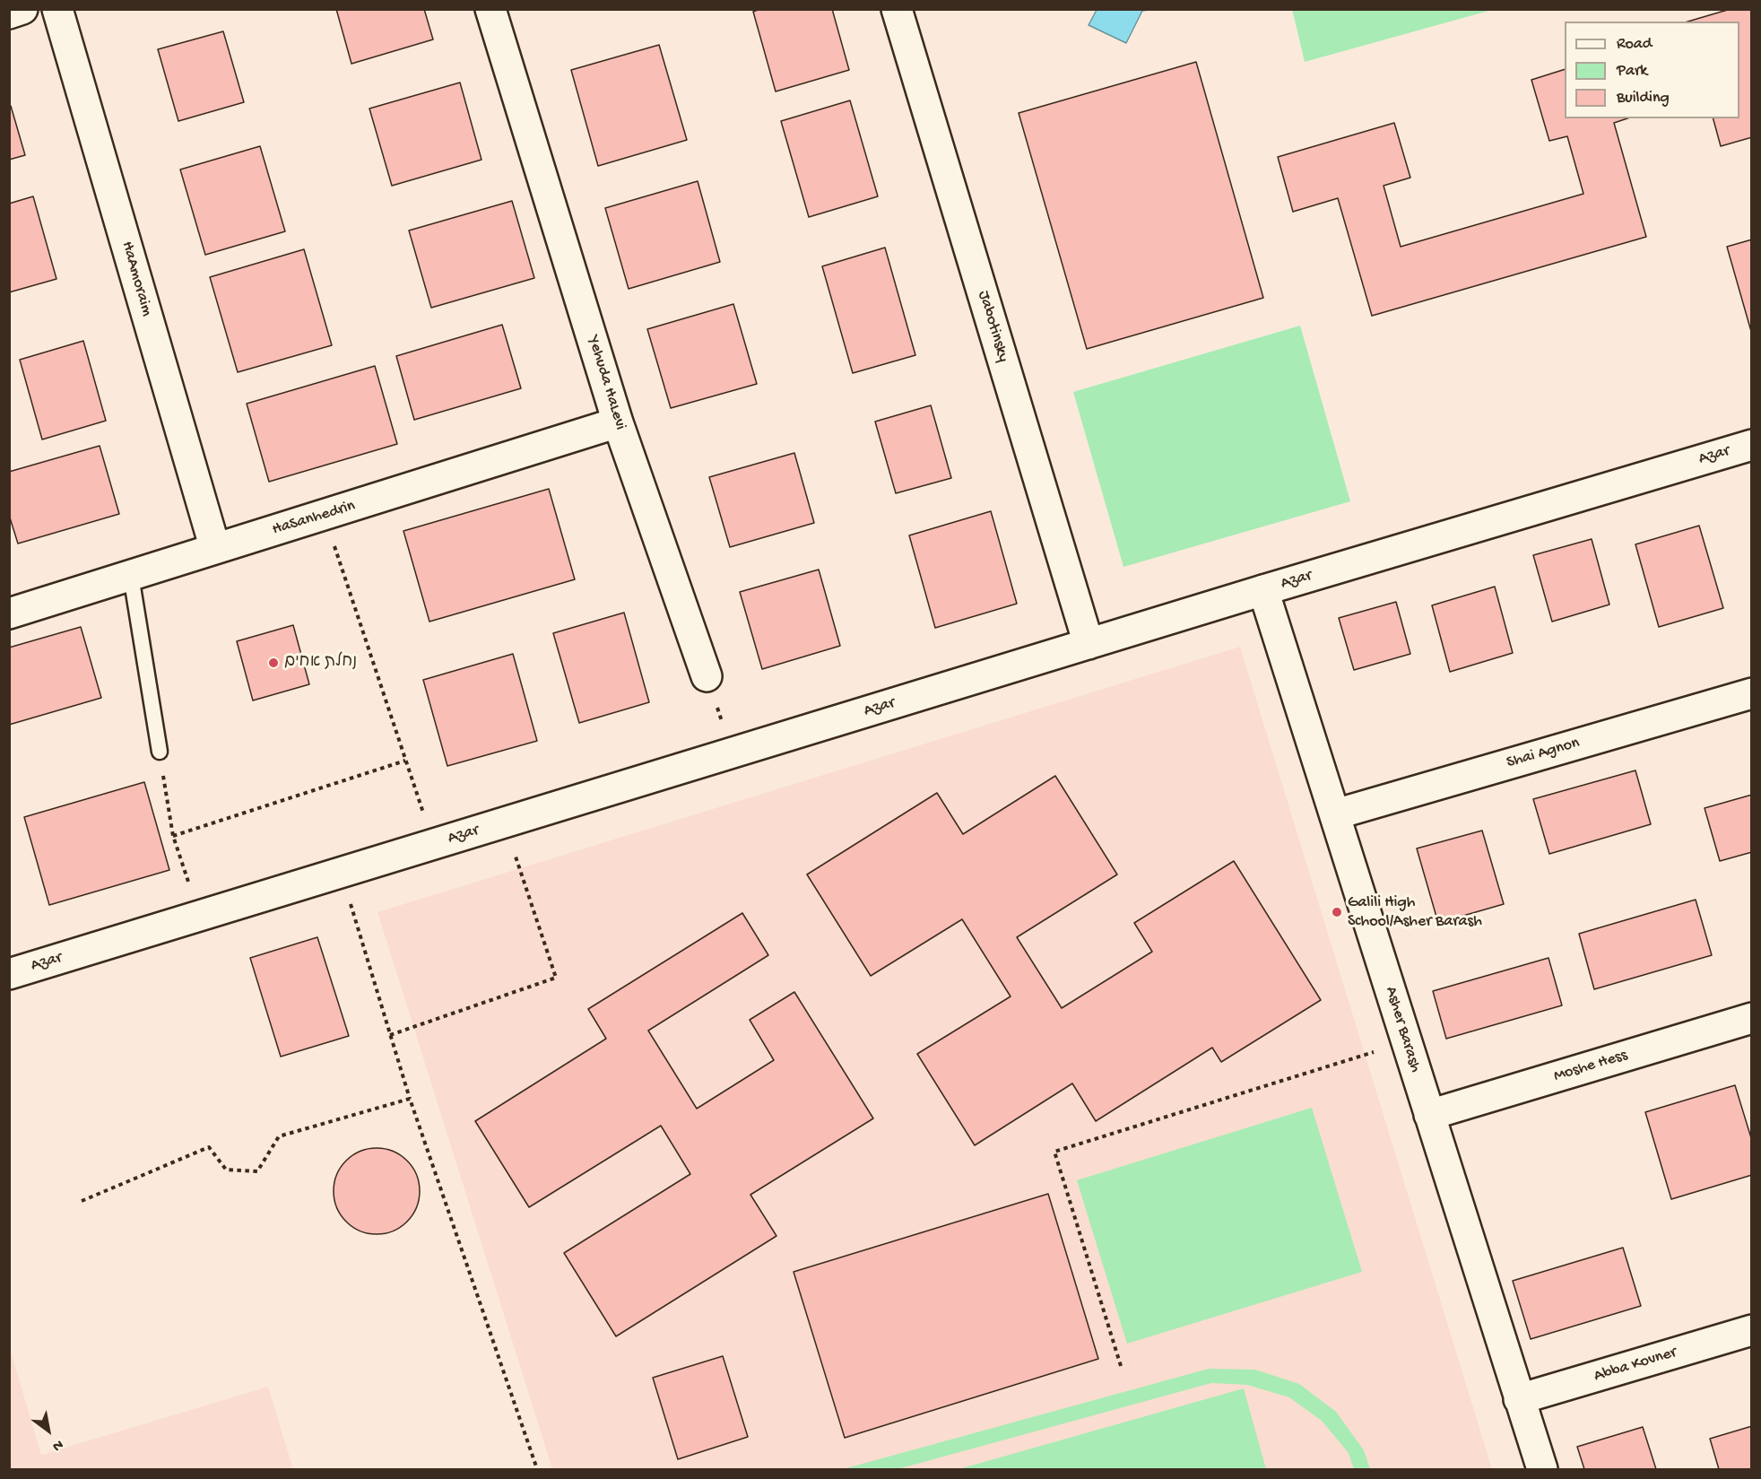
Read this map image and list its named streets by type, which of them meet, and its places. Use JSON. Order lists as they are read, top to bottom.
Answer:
{
  "streets": {
    "street": [
      "HaAmoraim",
      "Jabotinsky",
      "Yehuda HaLevi",
      "Azar",
      "HaSanhedrin",
      "Shai Agnon",
      "Asher Barash",
      "Moshe Hess",
      "Abba Kovner"
    ]
  },
  "crossings": [
    ["HaAmoraim", "HaSanhedrin"],
    ["Jabotinsky", "Azar"],
    ["Yehuda HaLevi", "HaSanhedrin"],
    ["Azar", "Asher Barash"],
    ["Shai Agnon", "Asher Barash"],
    ["Asher Barash", "Moshe Hess"],
    ["Asher Barash", "Abba Kovner"]
  ],
  "places": ["נחלת אחים", "Galili High School/Asher Barash"],
  "legend": ["Road", "Park", "Building"],
  "north": "bottom right"
}
